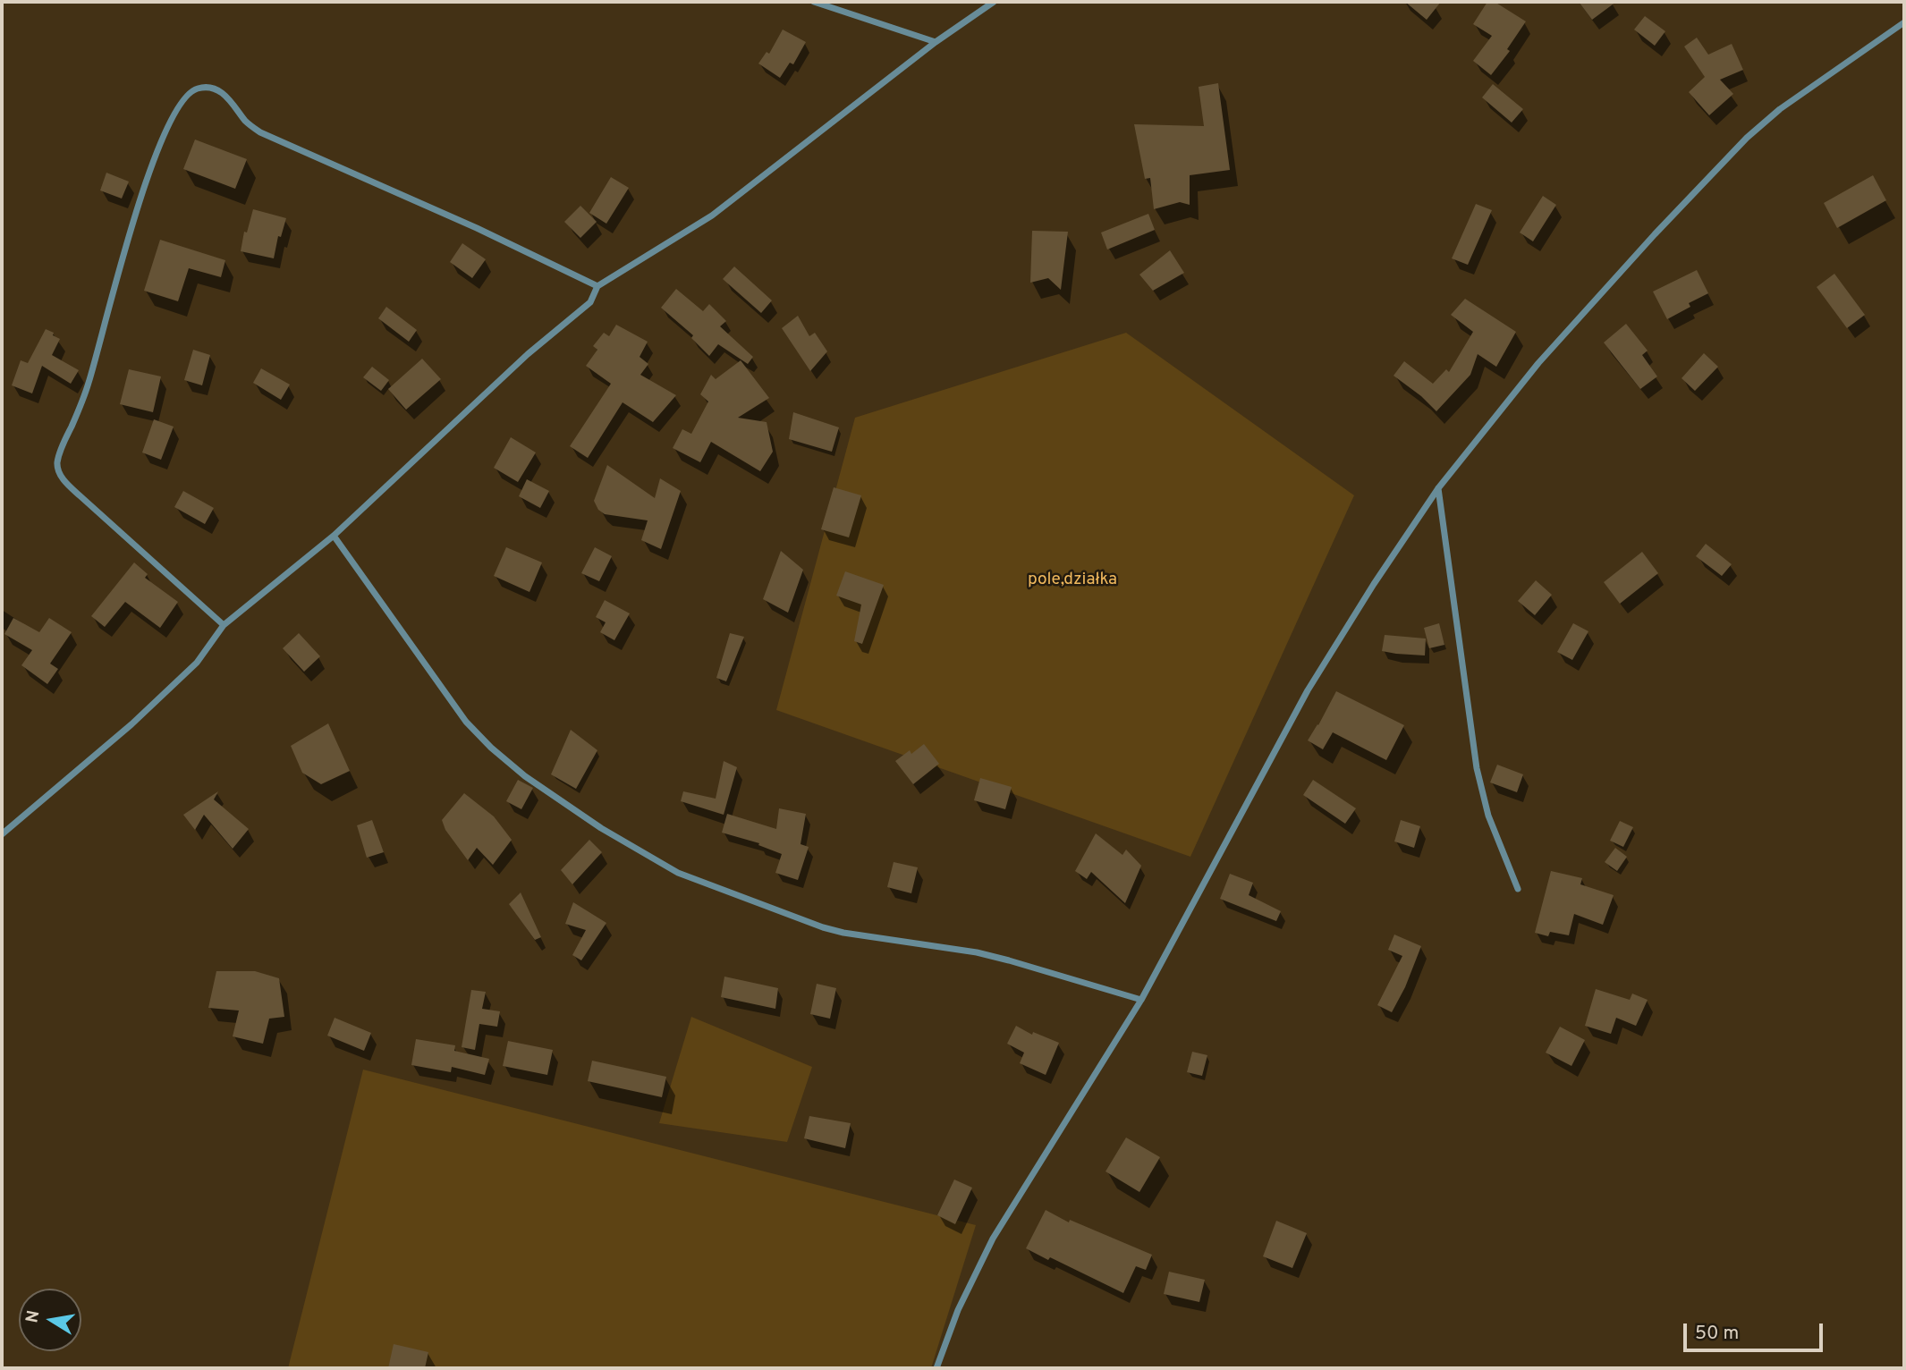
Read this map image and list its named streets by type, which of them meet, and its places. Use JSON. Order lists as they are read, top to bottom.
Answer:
{
  "parks": ["pole,działka"],
  "scale_bar": "50 m",
  "north": "left"
}
